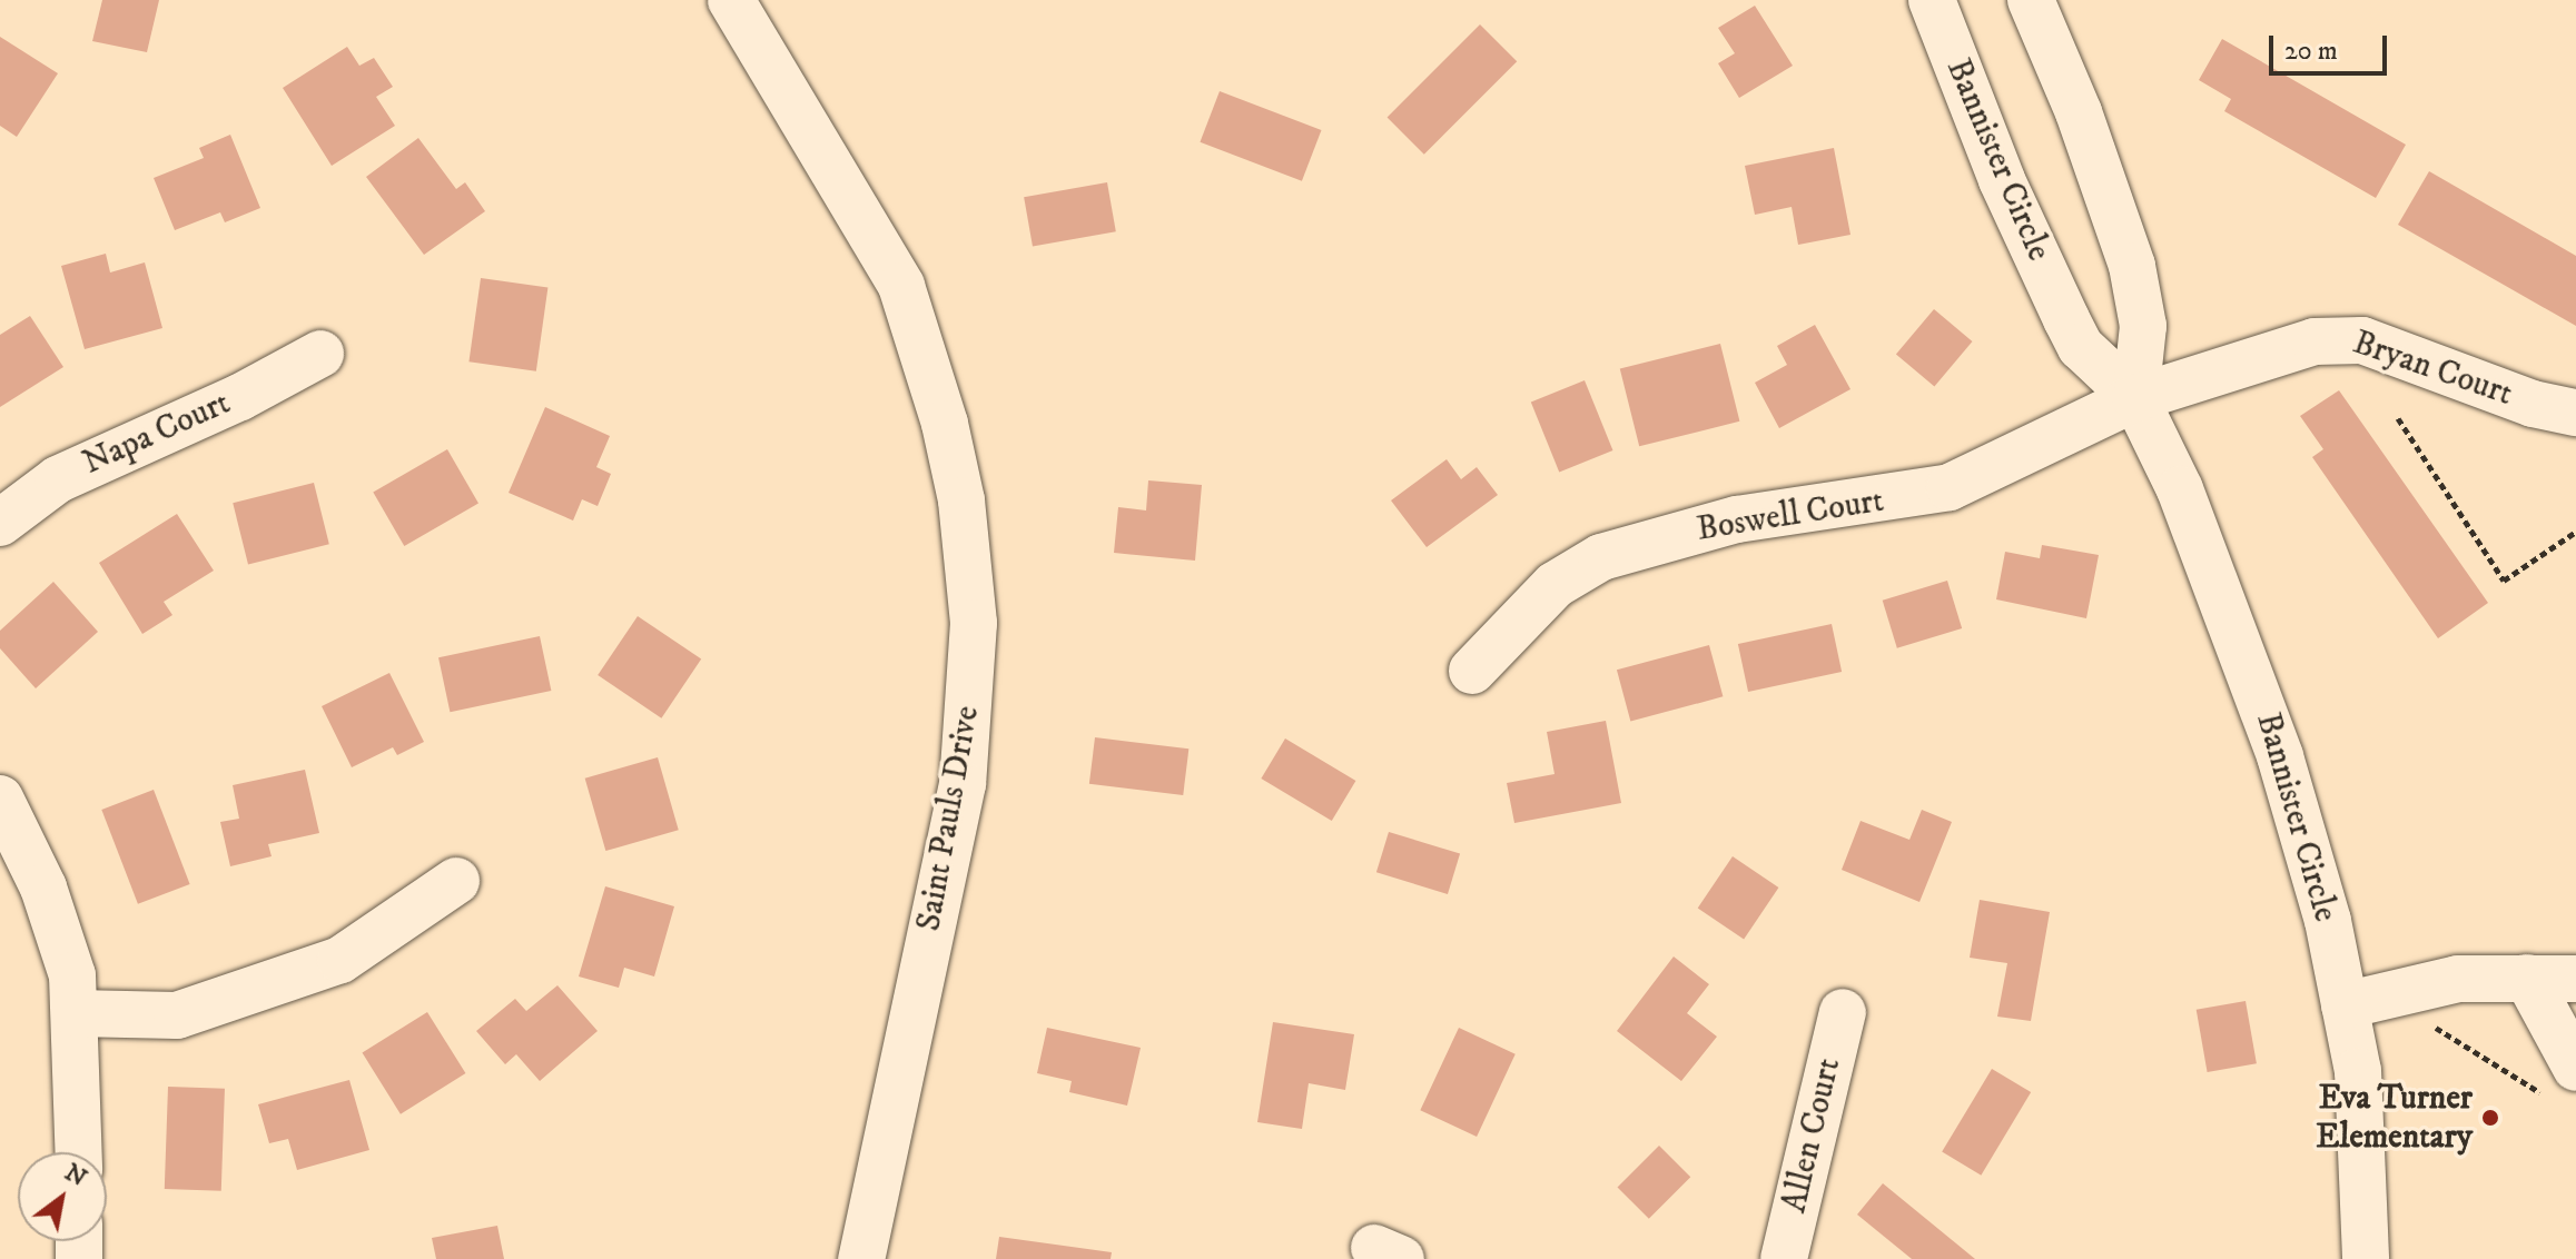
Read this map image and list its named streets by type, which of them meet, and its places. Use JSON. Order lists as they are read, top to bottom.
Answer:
{
  "streets": {
    "street": [
      "Bannister Circle",
      "Bryan Court",
      "Napa Court",
      "Boswell Court",
      "Saint Pauls Drive",
      "Allen Court"
    ]
  },
  "crossings": [
    ["Bannister Circle", "Bryan Court"],
    ["Bannister Circle", "Boswell Court"],
    ["Bryan Court", "Boswell Court"]
  ],
  "places": ["Eva Turner Elementary"],
  "scale_bar": "20 m",
  "north": "top right"
}
